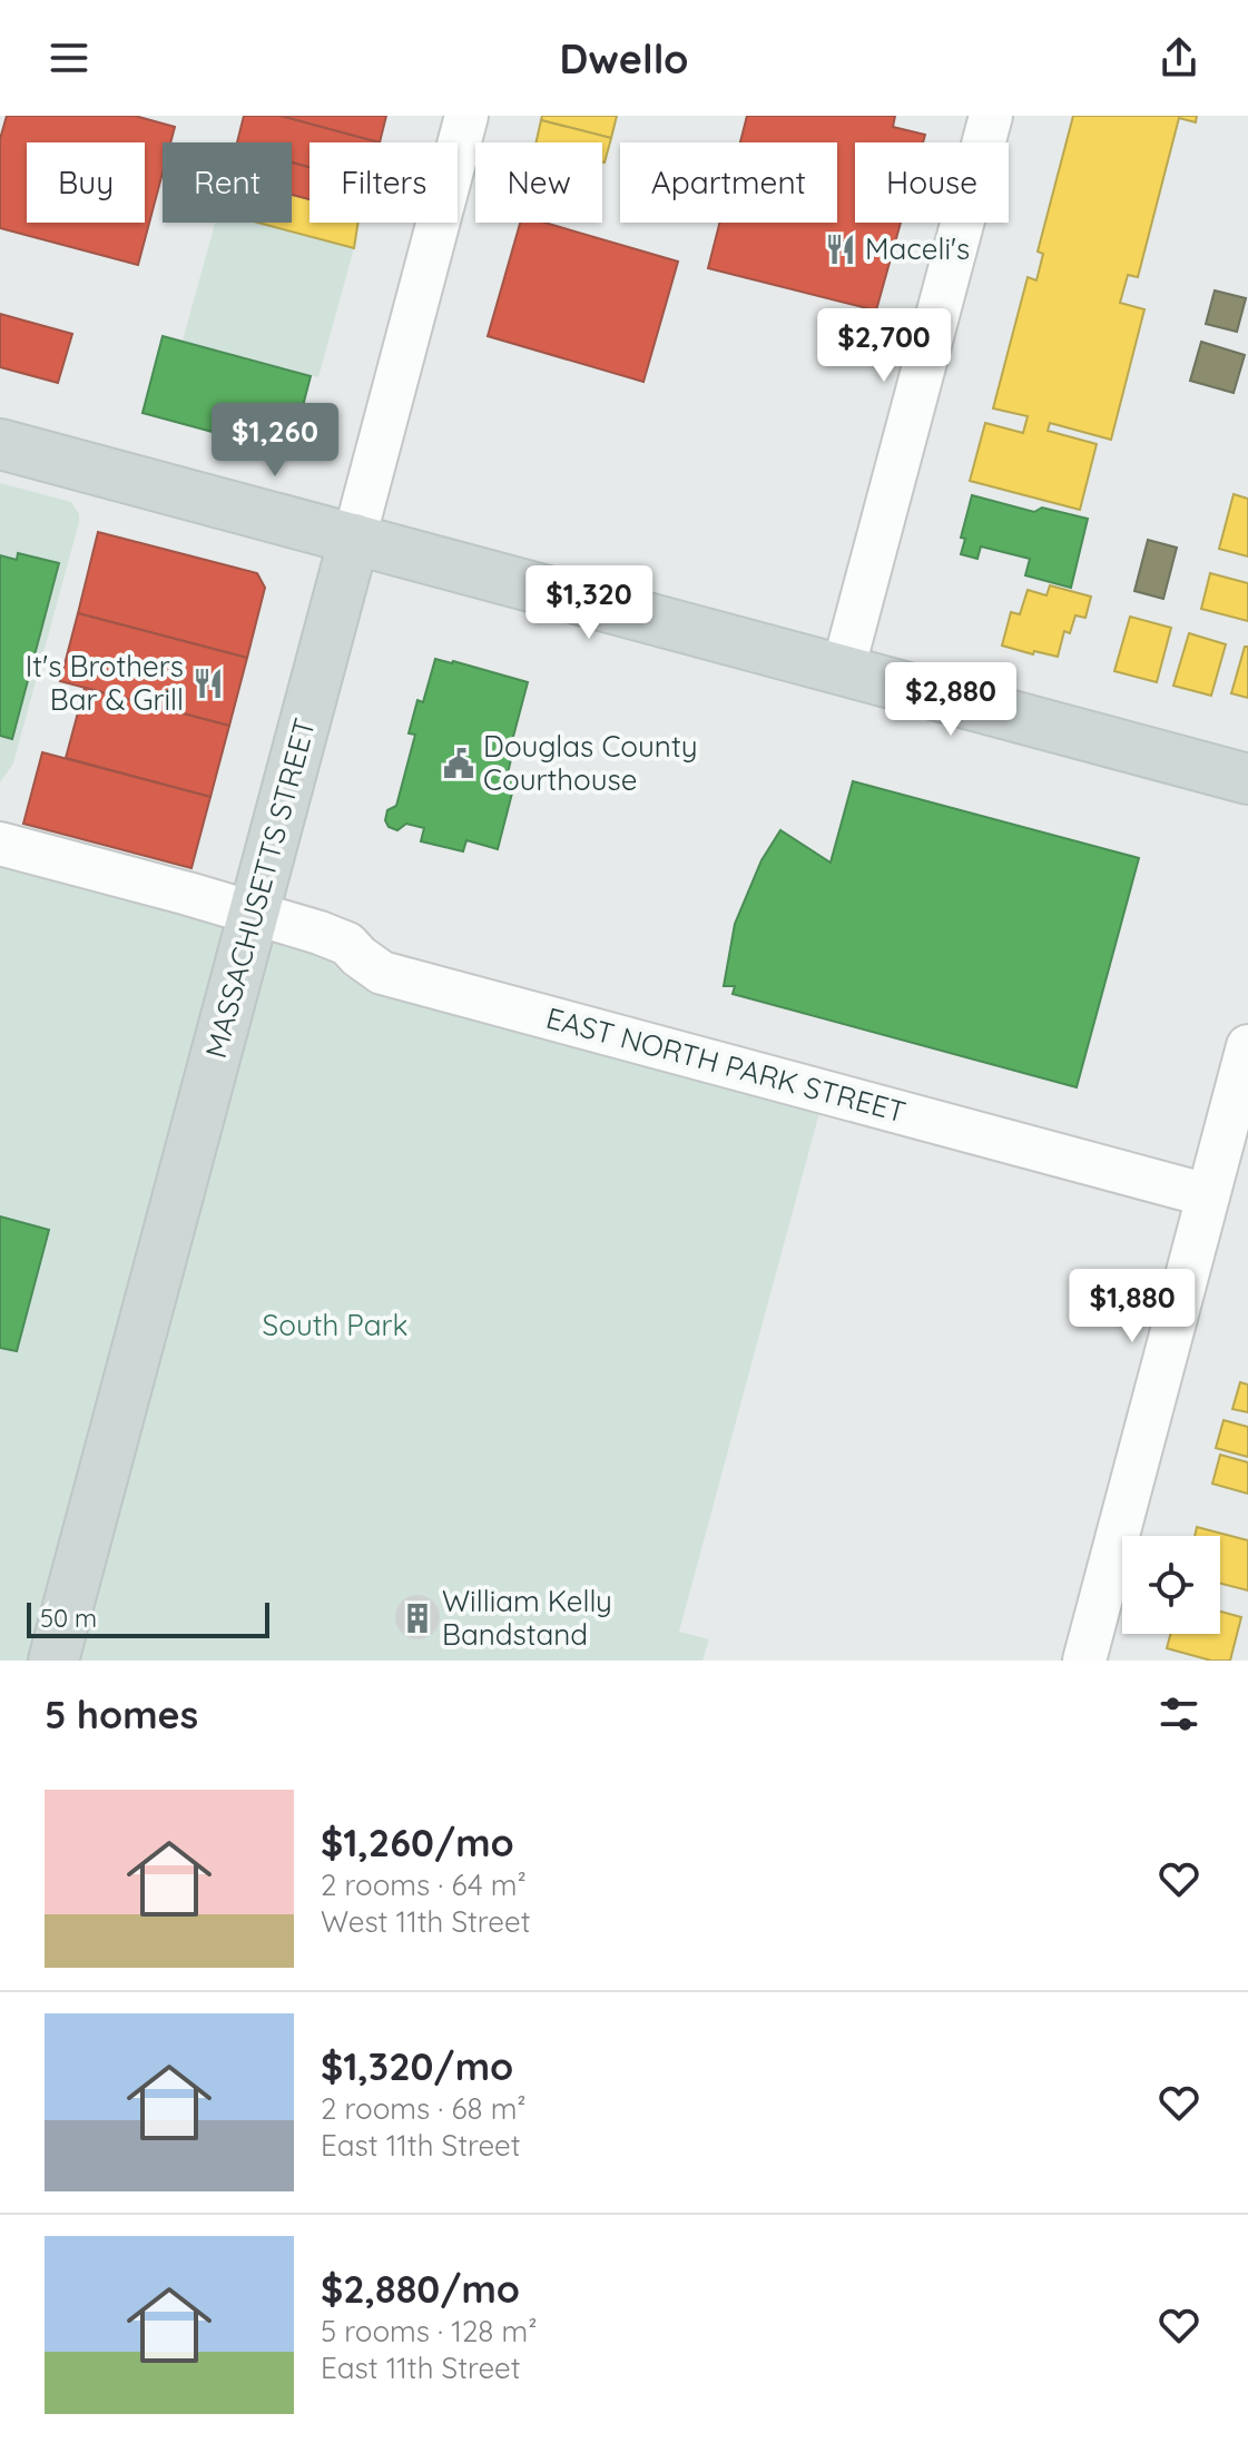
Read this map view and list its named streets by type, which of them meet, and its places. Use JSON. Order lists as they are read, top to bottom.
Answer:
{
  "streets": {
    "main road": ["MASSACHUSETTS STREET"],
    "street": ["EAST NORTH PARK STREET"]
  },
  "crossings": [
    ["MASSACHUSETTS STREET", "EAST NORTH PARK STREET"]
  ],
  "parks": ["South Park"],
  "places": {
    "restaurant": ["Maceli's", "It's Brothers Bar & Grill"],
    "public building": ["Douglas County Courthouse"],
    "building": ["William Kelly Bandstand"]
  },
  "scale_bar": "50 m",
  "page": {
    "header": "Dwello",
    "chip": [
      "Buy",
      "Rent",
      "Filters",
      "New",
      "Apartment",
      "House"
    ],
    "price": [
      "$2,700",
      "$1,260",
      "$1,320",
      "$2,880",
      "$1,880"
    ],
    "scale": "50 m",
    "heading": "5 homes",
    "list": [
      {
        "name": "$1,260/mo",
        "note": "2 rooms · 64 m² · West 11th Street"
      },
      {
        "name": "$1,320/mo",
        "note": "2 rooms · 68 m² · East 11th Street"
      },
      {
        "name": "$2,880/mo",
        "note": "5 rooms · 128 m² · East 11th Street"
      }
    ]
  }
}
